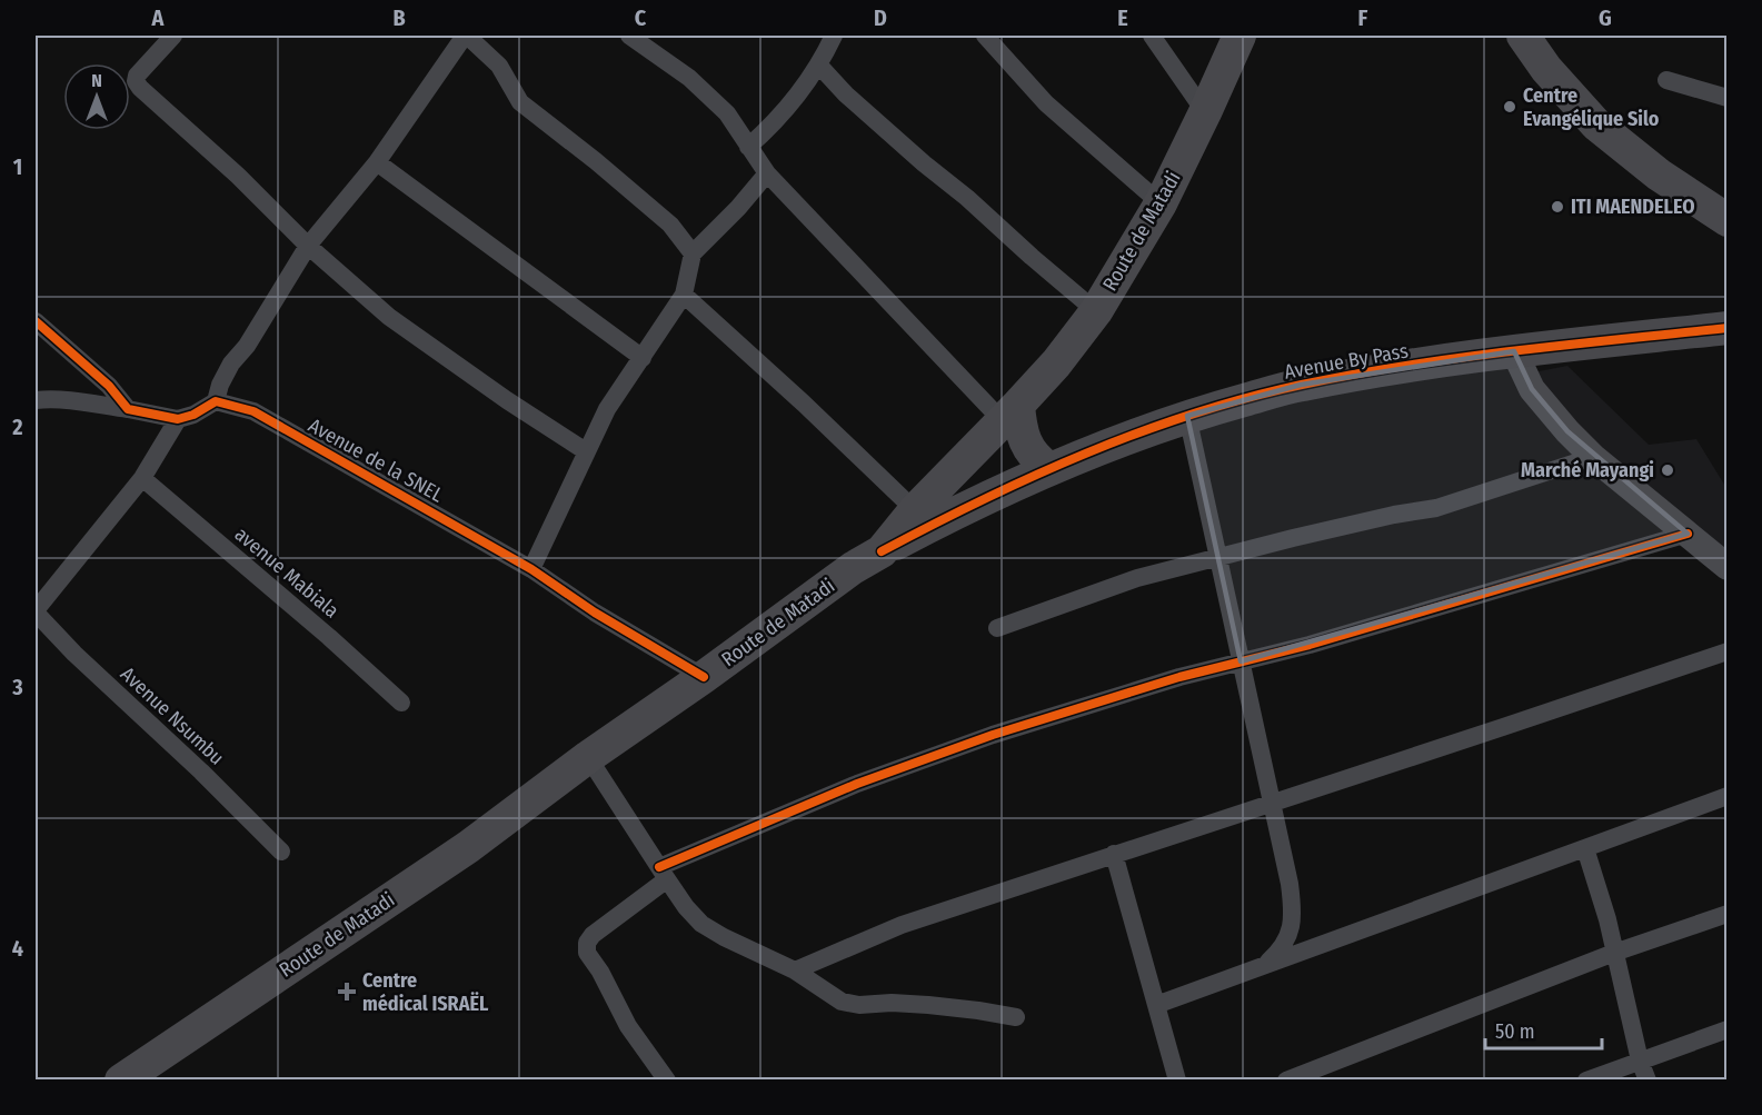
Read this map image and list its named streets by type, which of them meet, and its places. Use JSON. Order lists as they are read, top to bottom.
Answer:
{
  "streets": {
    "highway": ["Route de Matadi", "Avenue By Pass"],
    "street": ["Avenue de la SNEL", "avenue Mabiala", "Avenue Nsumbu"]
  },
  "crossings": [
    ["Route de Matadi", "Avenue By Pass"],
    ["Route de Matadi", "Avenue de la SNEL"]
  ],
  "places": {
    "other": ["Centre Evangélique Silo", "ITI MAENDELEO", "Marché Mayangi"],
    "health": ["Centre médical ISRAËL"]
  },
  "scale_bar": "50 m",
  "north": "top",
  "grid": {
    "columns": [
      "A",
      "B",
      "C",
      "D",
      "E",
      "F",
      "G"
    ],
    "rows": [
      "1",
      "2",
      "3",
      "4"
    ]
  }
}
